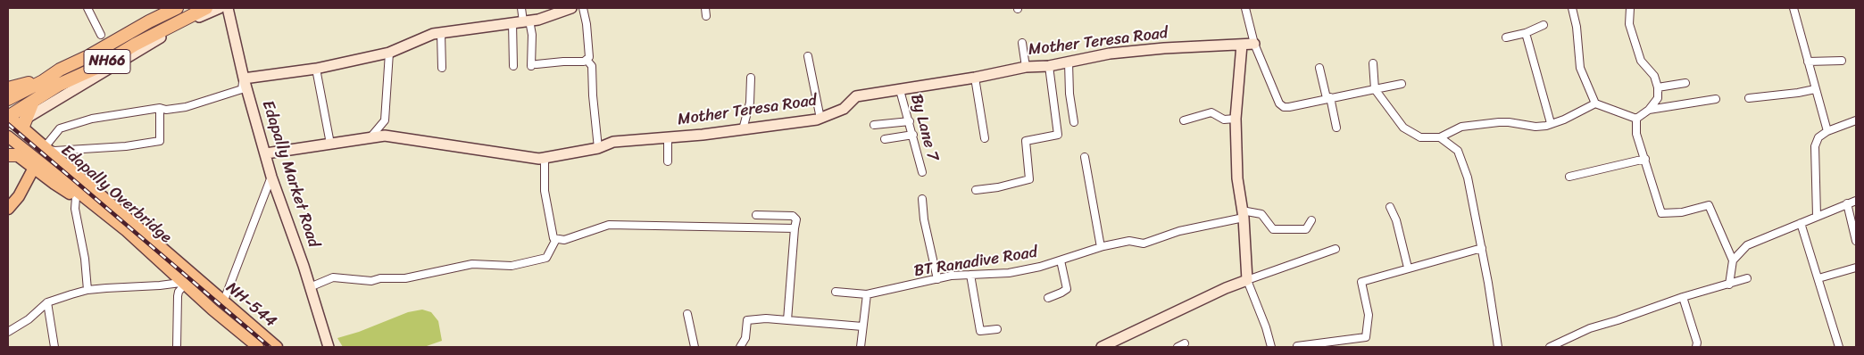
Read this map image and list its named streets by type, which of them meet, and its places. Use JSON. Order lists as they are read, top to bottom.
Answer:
{
  "streets": {
    "highway": ["NH66"],
    "main road": ["Edapally Overbridge", "NH-544"],
    "street": [
      "Mother Teresa Road",
      "By Lane 7",
      "Edapally Market Road",
      "BT Ranadive Road"
    ]
  },
  "crossings": [
    ["Mother Teresa Road", "By Lane 7"],
    ["Mother Teresa Road", "Edapally Market Road"],
    ["NH66", "Edapally Overbridge"],
    ["Edapally Overbridge", "NH-544"]
  ]
}
